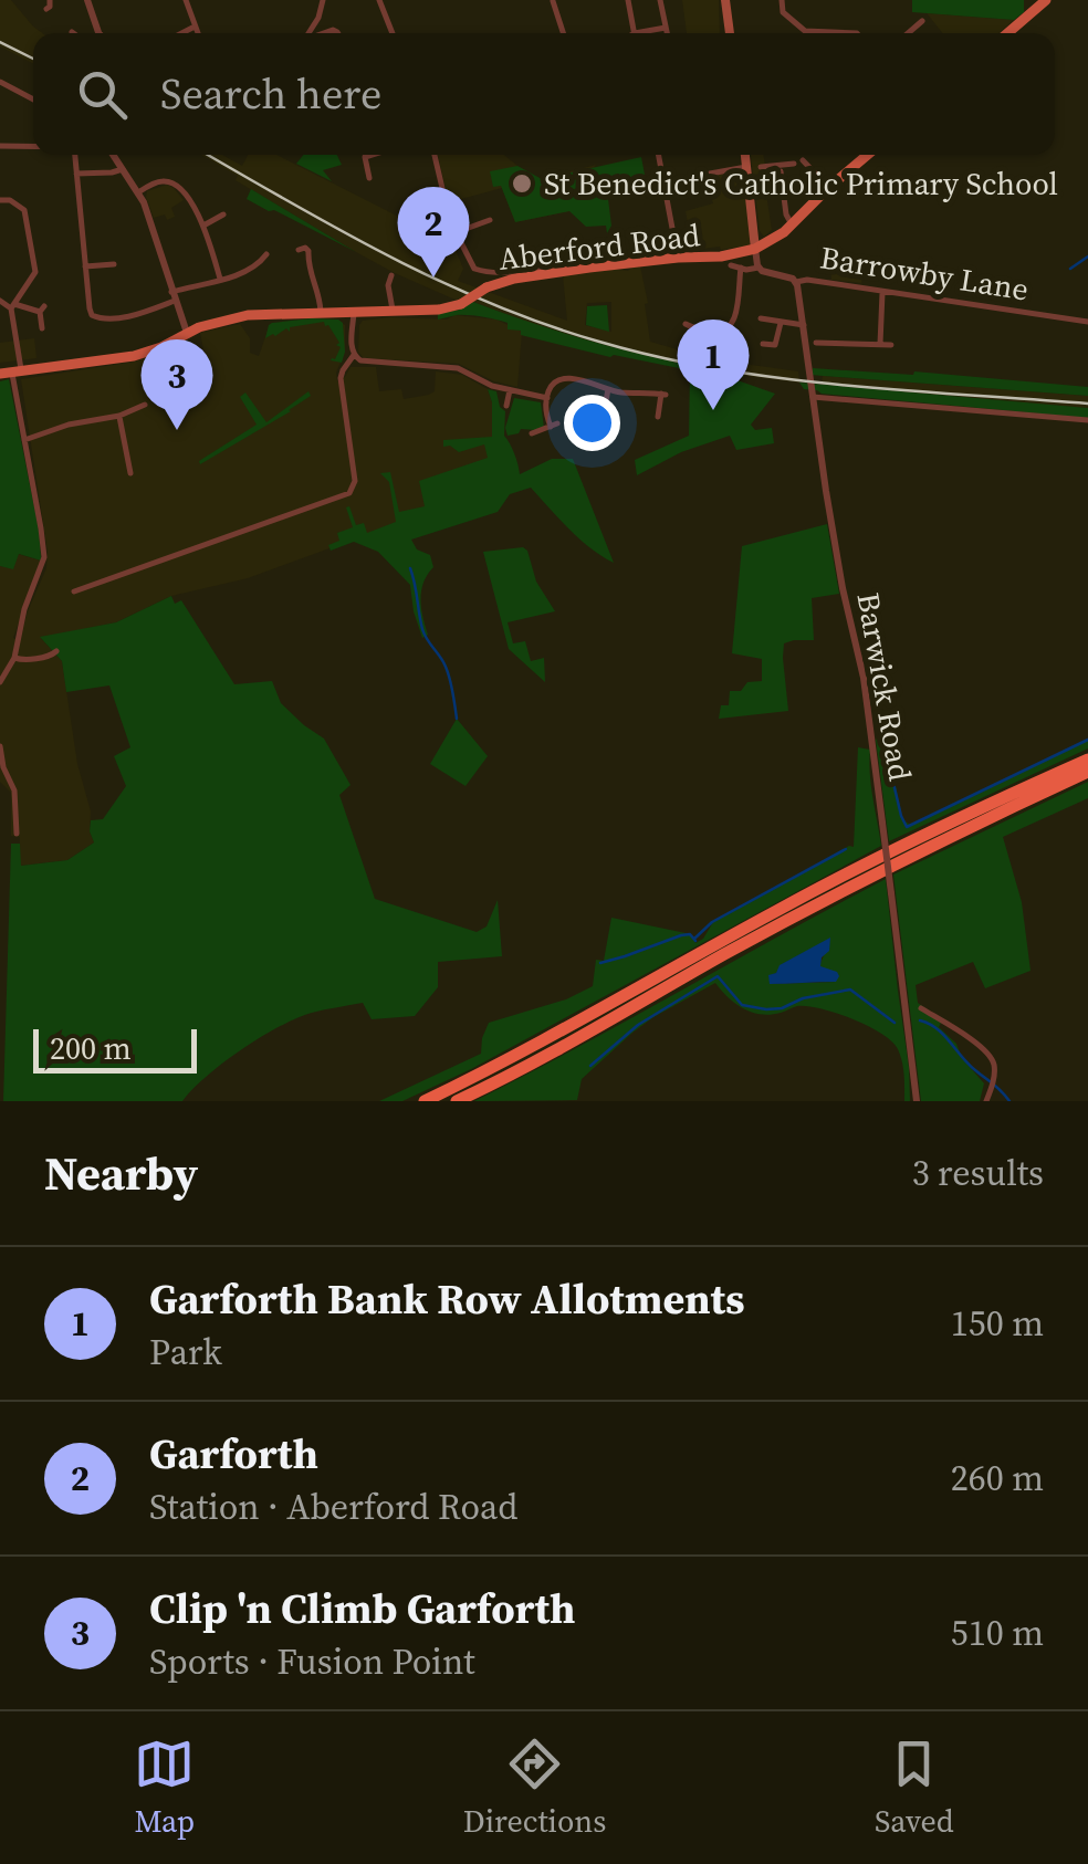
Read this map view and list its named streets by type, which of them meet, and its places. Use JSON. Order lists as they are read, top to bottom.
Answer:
{
  "streets": {
    "main road": ["Aberford Road"],
    "street": ["Barrowby Lane", "Barwick Road"]
  },
  "crossings": [
    ["Barrowby Lane", "Barwick Road"]
  ],
  "places": ["St Benedict's Catholic Primary School"],
  "scale_bar": "200 m",
  "page": {
    "search": "Search here",
    "pins": ["2", "1", "3"],
    "scale": "200 m",
    "heading": ["Nearby", "3 results"],
    "list": [
      {
        "mark": "1",
        "name": "Garforth Bank Row Allotments",
        "note": "Park",
        "value": "150 m"
      },
      {
        "mark": "2",
        "name": "Garforth",
        "note": "Station · Aberford Road",
        "value": "260 m"
      },
      {
        "mark": "3",
        "name": "Clip 'n Climb Garforth",
        "note": "Sports · Fusion Point",
        "value": "510 m"
      }
    ],
    "nav": ["Map", "Directions", "Saved"]
  }
}
